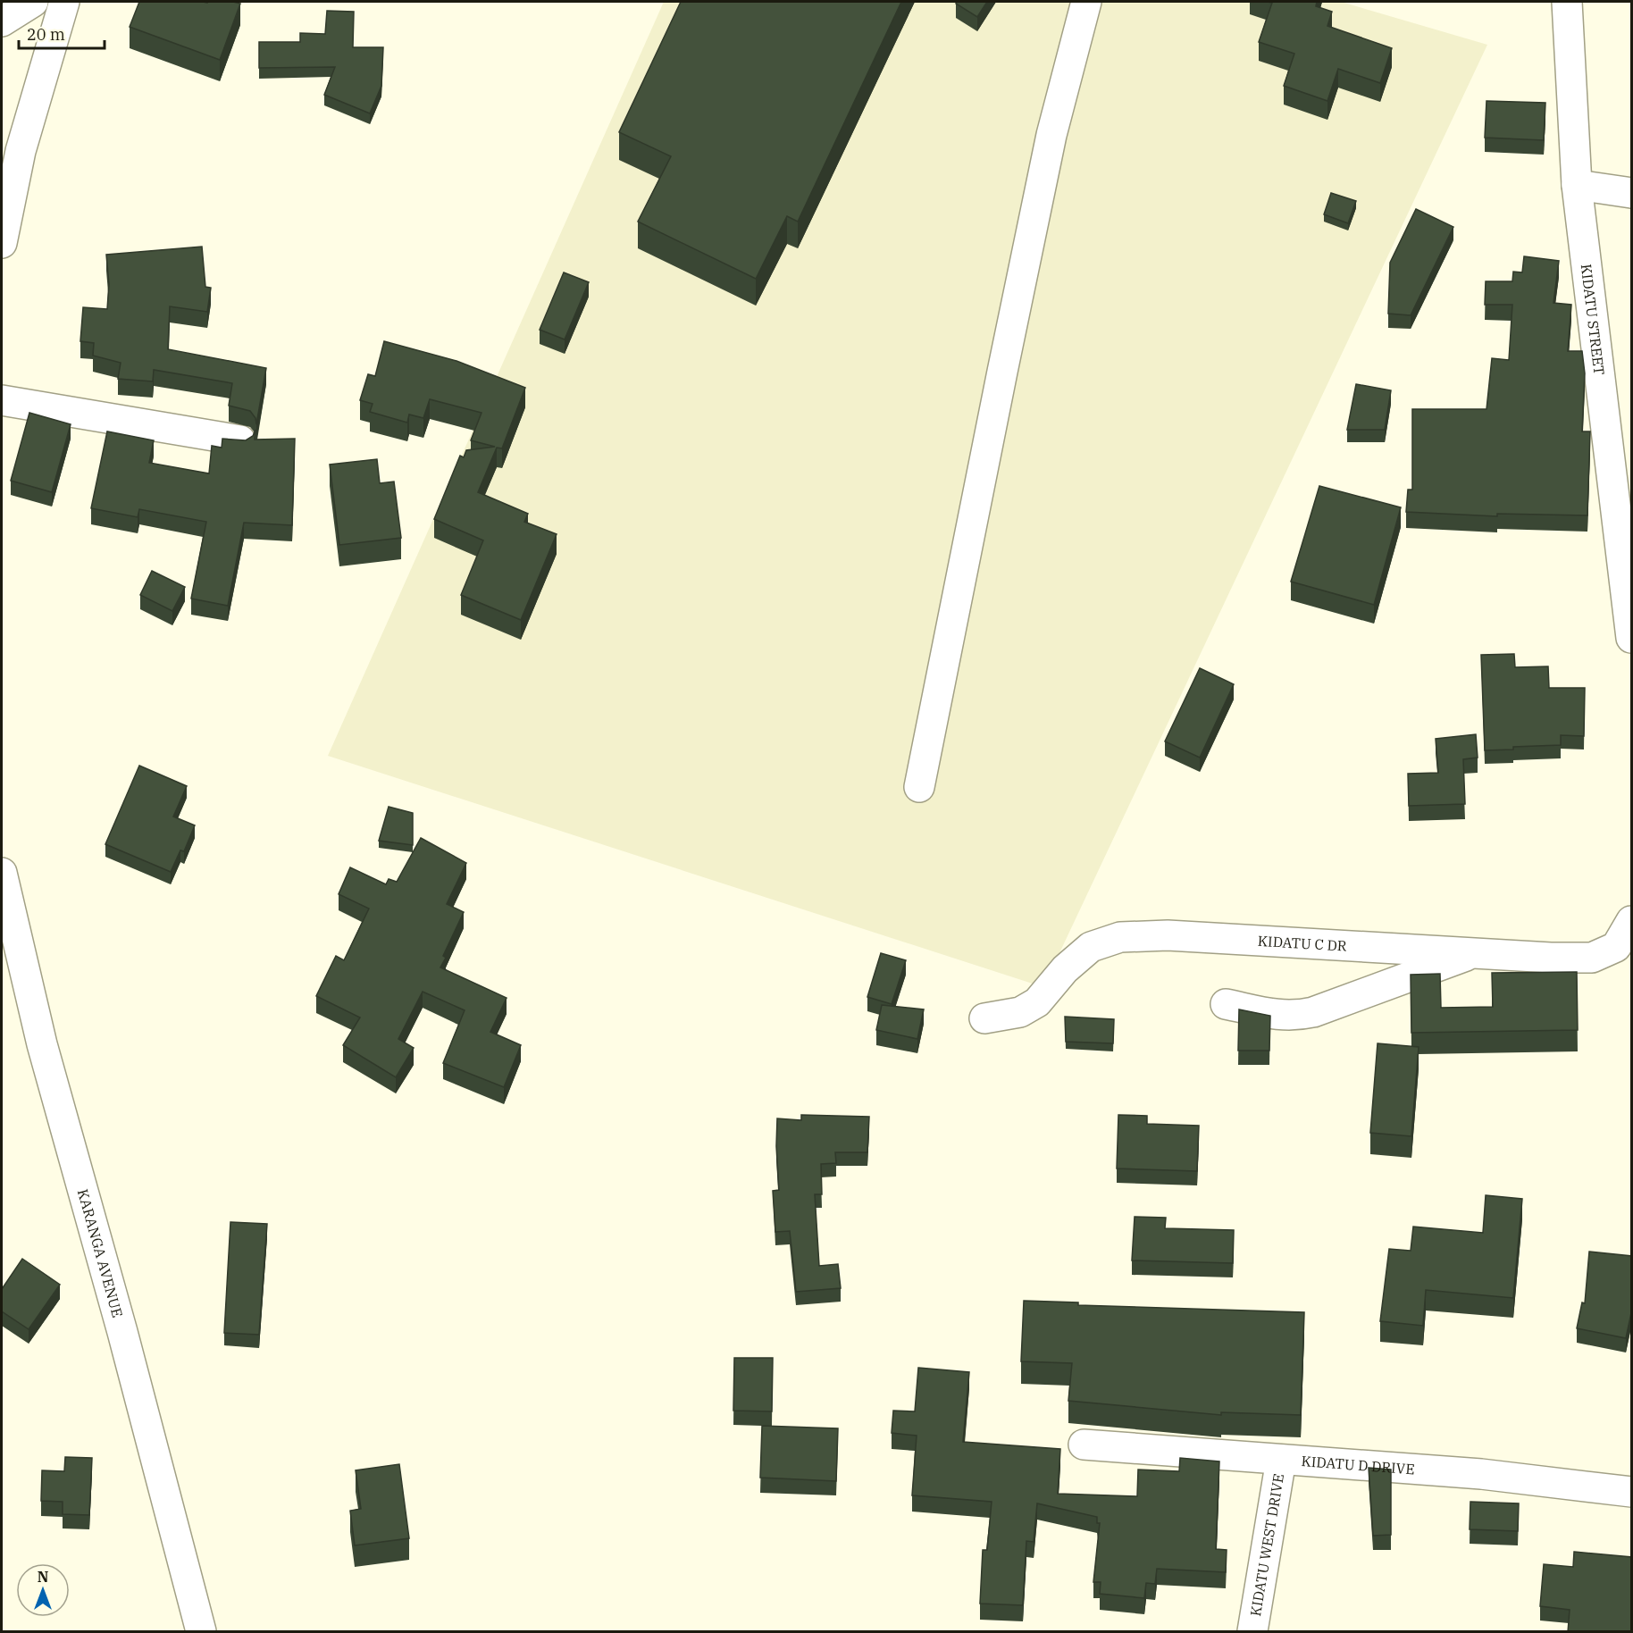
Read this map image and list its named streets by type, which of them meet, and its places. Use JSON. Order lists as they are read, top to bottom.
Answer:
{
  "streets": {
    "street": [
      "KIDATU STREET",
      "KIDATU C DR",
      "KARANGA AVENUE",
      "KIDATU D DRIVE",
      "KIDATU WEST DRIVE"
    ]
  },
  "crossings": [
    ["KIDATU D DRIVE", "KIDATU WEST DRIVE"]
  ],
  "scale_bar": "20 m",
  "north": "top"
}
